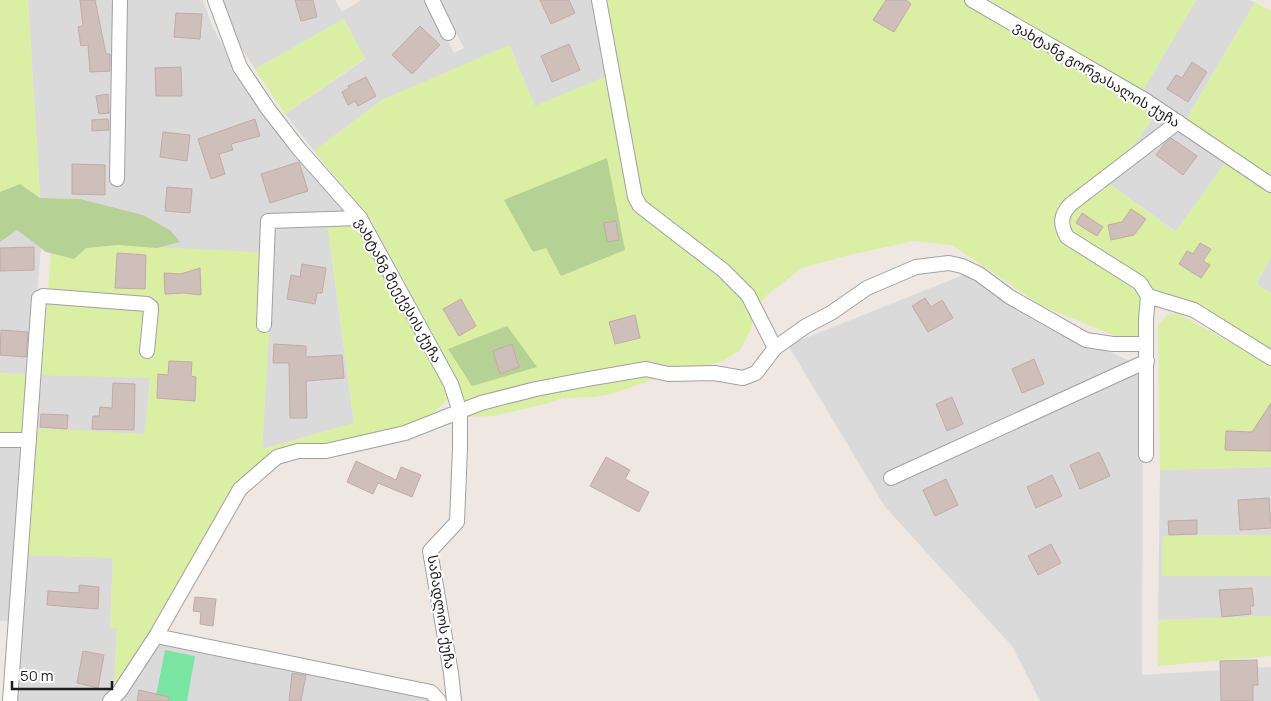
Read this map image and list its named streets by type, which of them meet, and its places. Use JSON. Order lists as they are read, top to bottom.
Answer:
{
  "streets": {
    "street": ["ვახტანგ გორგასალის ქუჩა", "ვახტანგ მეექვსის ქუჩა", "სამადლოს ქუჩა"]
  },
  "crossings": [
    ["ვახტანგ მეექვსის ქუჩა", "სამადლოს ქუჩა"]
  ],
  "scale_bar": "50 m"
}
